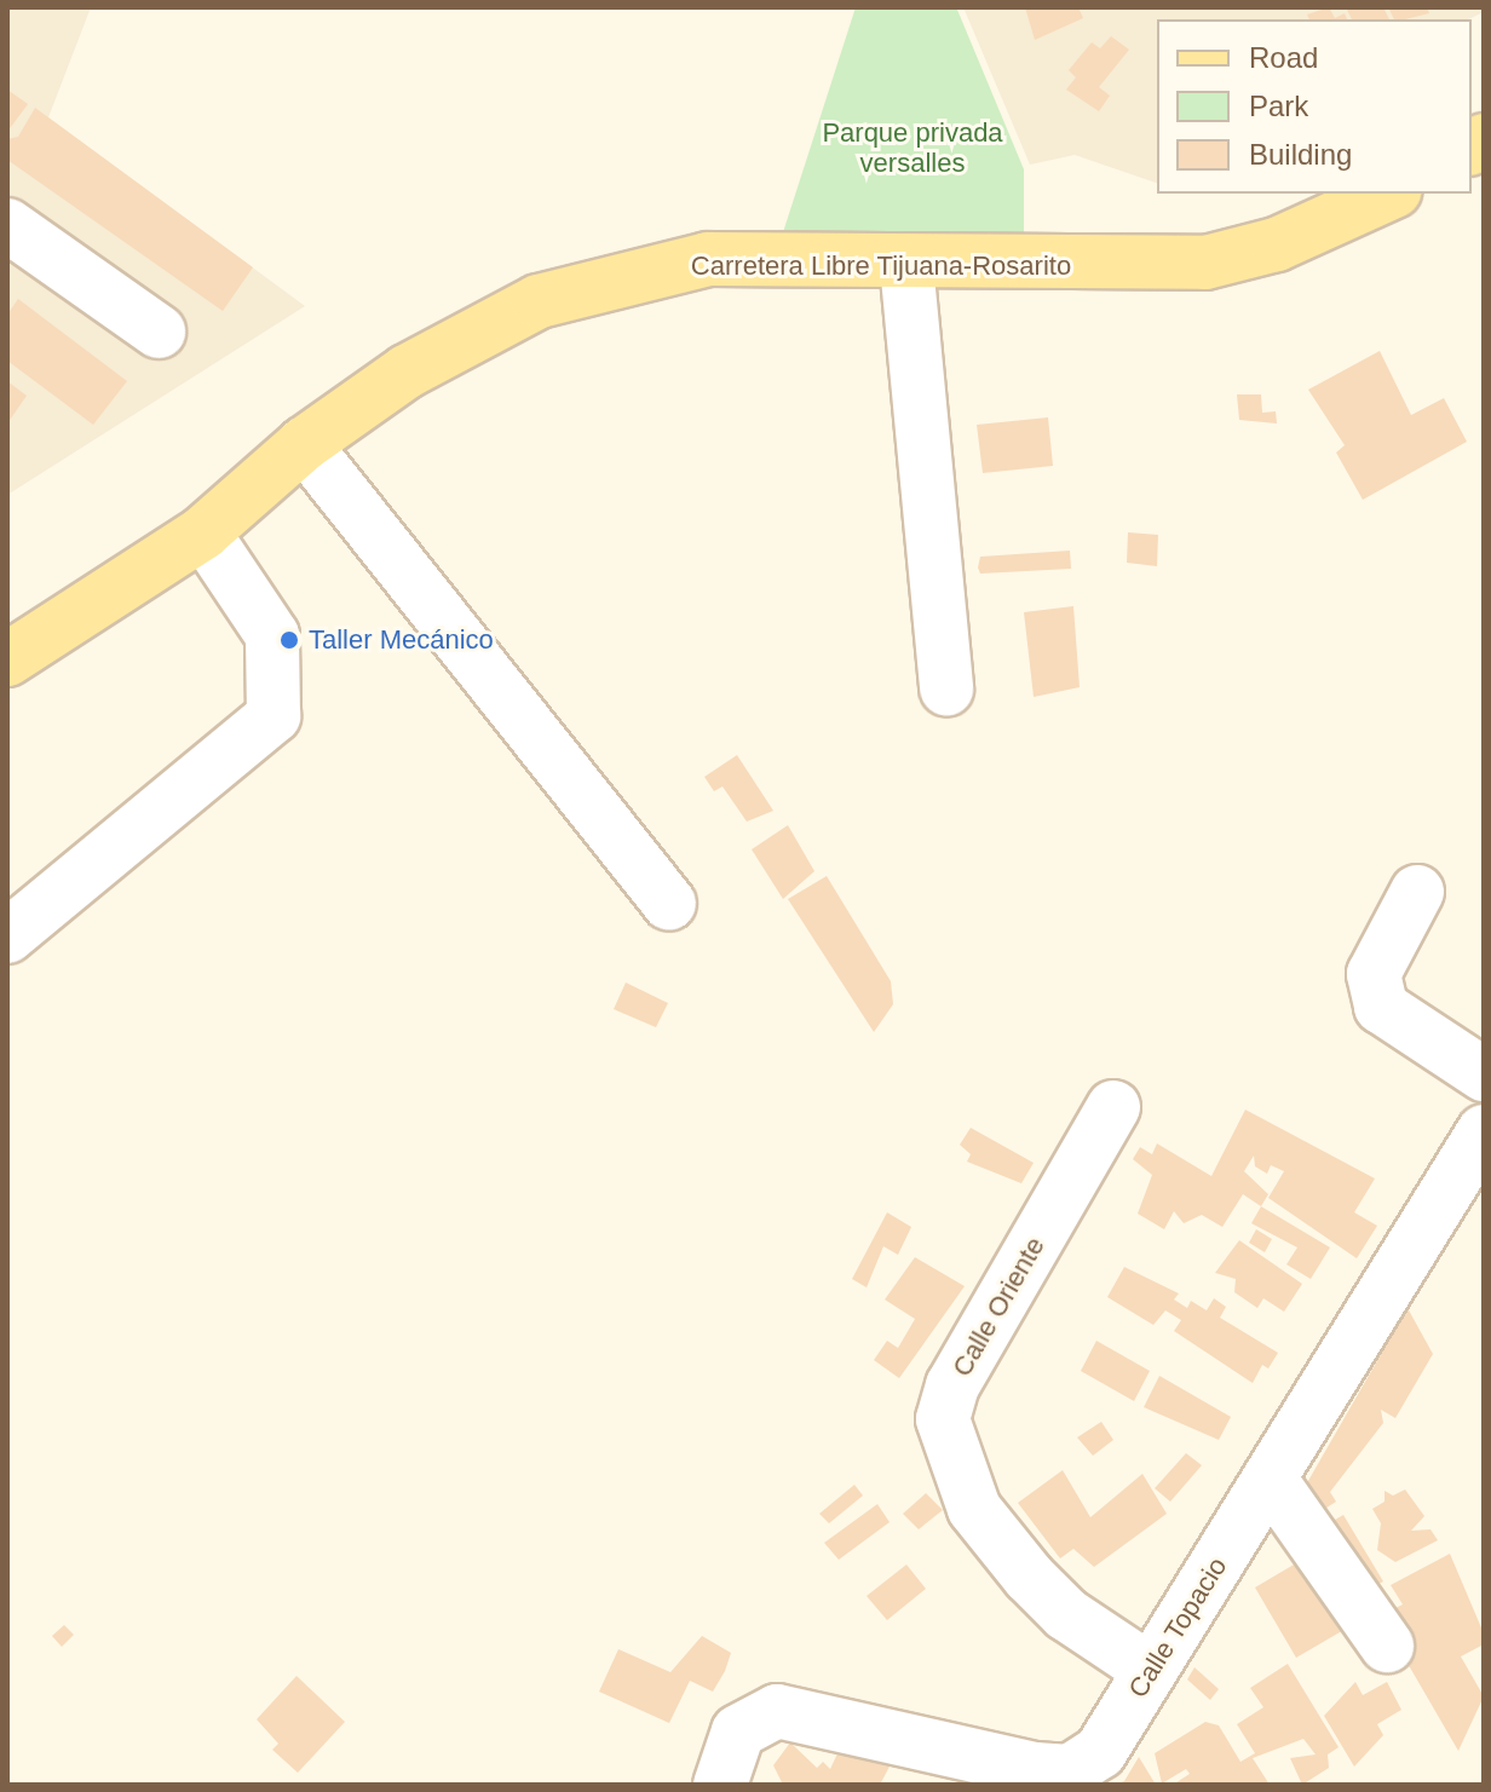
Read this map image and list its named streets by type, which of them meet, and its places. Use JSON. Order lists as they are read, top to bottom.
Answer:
{
  "streets": {
    "main road": ["Carretera Libre Tijuana-Rosarito"],
    "street": ["Calle Oriente", "Calle Topacio"]
  },
  "crossings": [
    ["Calle Oriente", "Calle Topacio"]
  ],
  "parks": ["Parque privada versalles"],
  "places": ["Taller Mecánico"],
  "legend": ["Road", "Park", "Building"]
}
